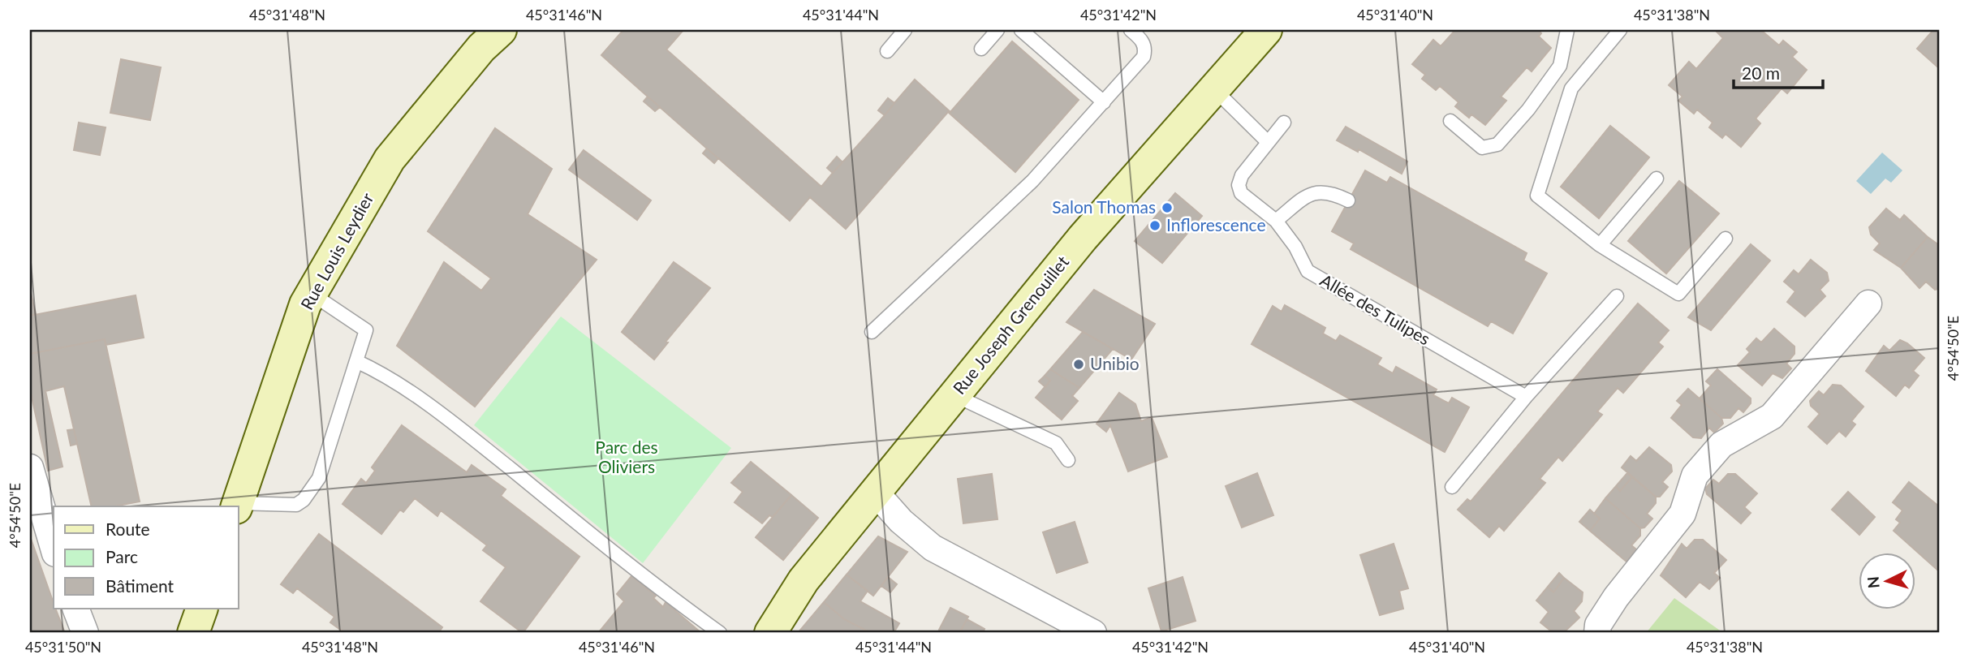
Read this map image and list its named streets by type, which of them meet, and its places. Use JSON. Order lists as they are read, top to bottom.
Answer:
{
  "streets": {
    "main road": ["Rue Louis Leydier", "Rue Joseph Grenouillet"],
    "lane": ["Allée des Tulipes"]
  },
  "parks": ["Parc des Oliviers"],
  "places": ["Salon Thomas", "Inflorescence", "Unibio"],
  "legend": ["Route", "Parc", "Bâtiment"],
  "scale_bar": "20 m",
  "north": "left",
  "coordinates": [
    "45°31'48\"N",
    "45°31'46\"N",
    "45°31'44\"N",
    "45°31'42\"N",
    "45°31'40\"N",
    "45°31'38\"N",
    "4°54'50\"E",
    "45°31'50\"N"
  ]
}
